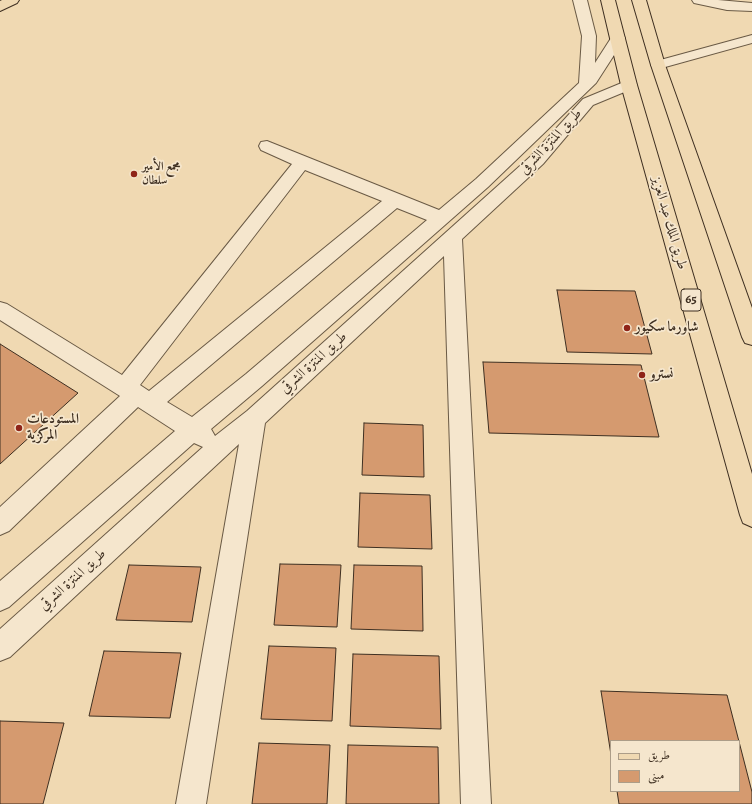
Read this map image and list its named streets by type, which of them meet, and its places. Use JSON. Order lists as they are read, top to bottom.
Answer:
{
  "streets": {
    "main road": ["طريق الملك عبد العزيز", "65"],
    "street": ["طريق المنتزة الشرقي"]
  },
  "crossings": [
    ["طريق المنتزة الشرقي", "طريق الملك عبد العزيز"]
  ],
  "places": [
    "مجمع الأمير سلطان",
    "شاورما سكيور",
    "نسترو",
    "المستودعات المركزية"
  ],
  "legend": ["طريق", "مبنى"]
}
